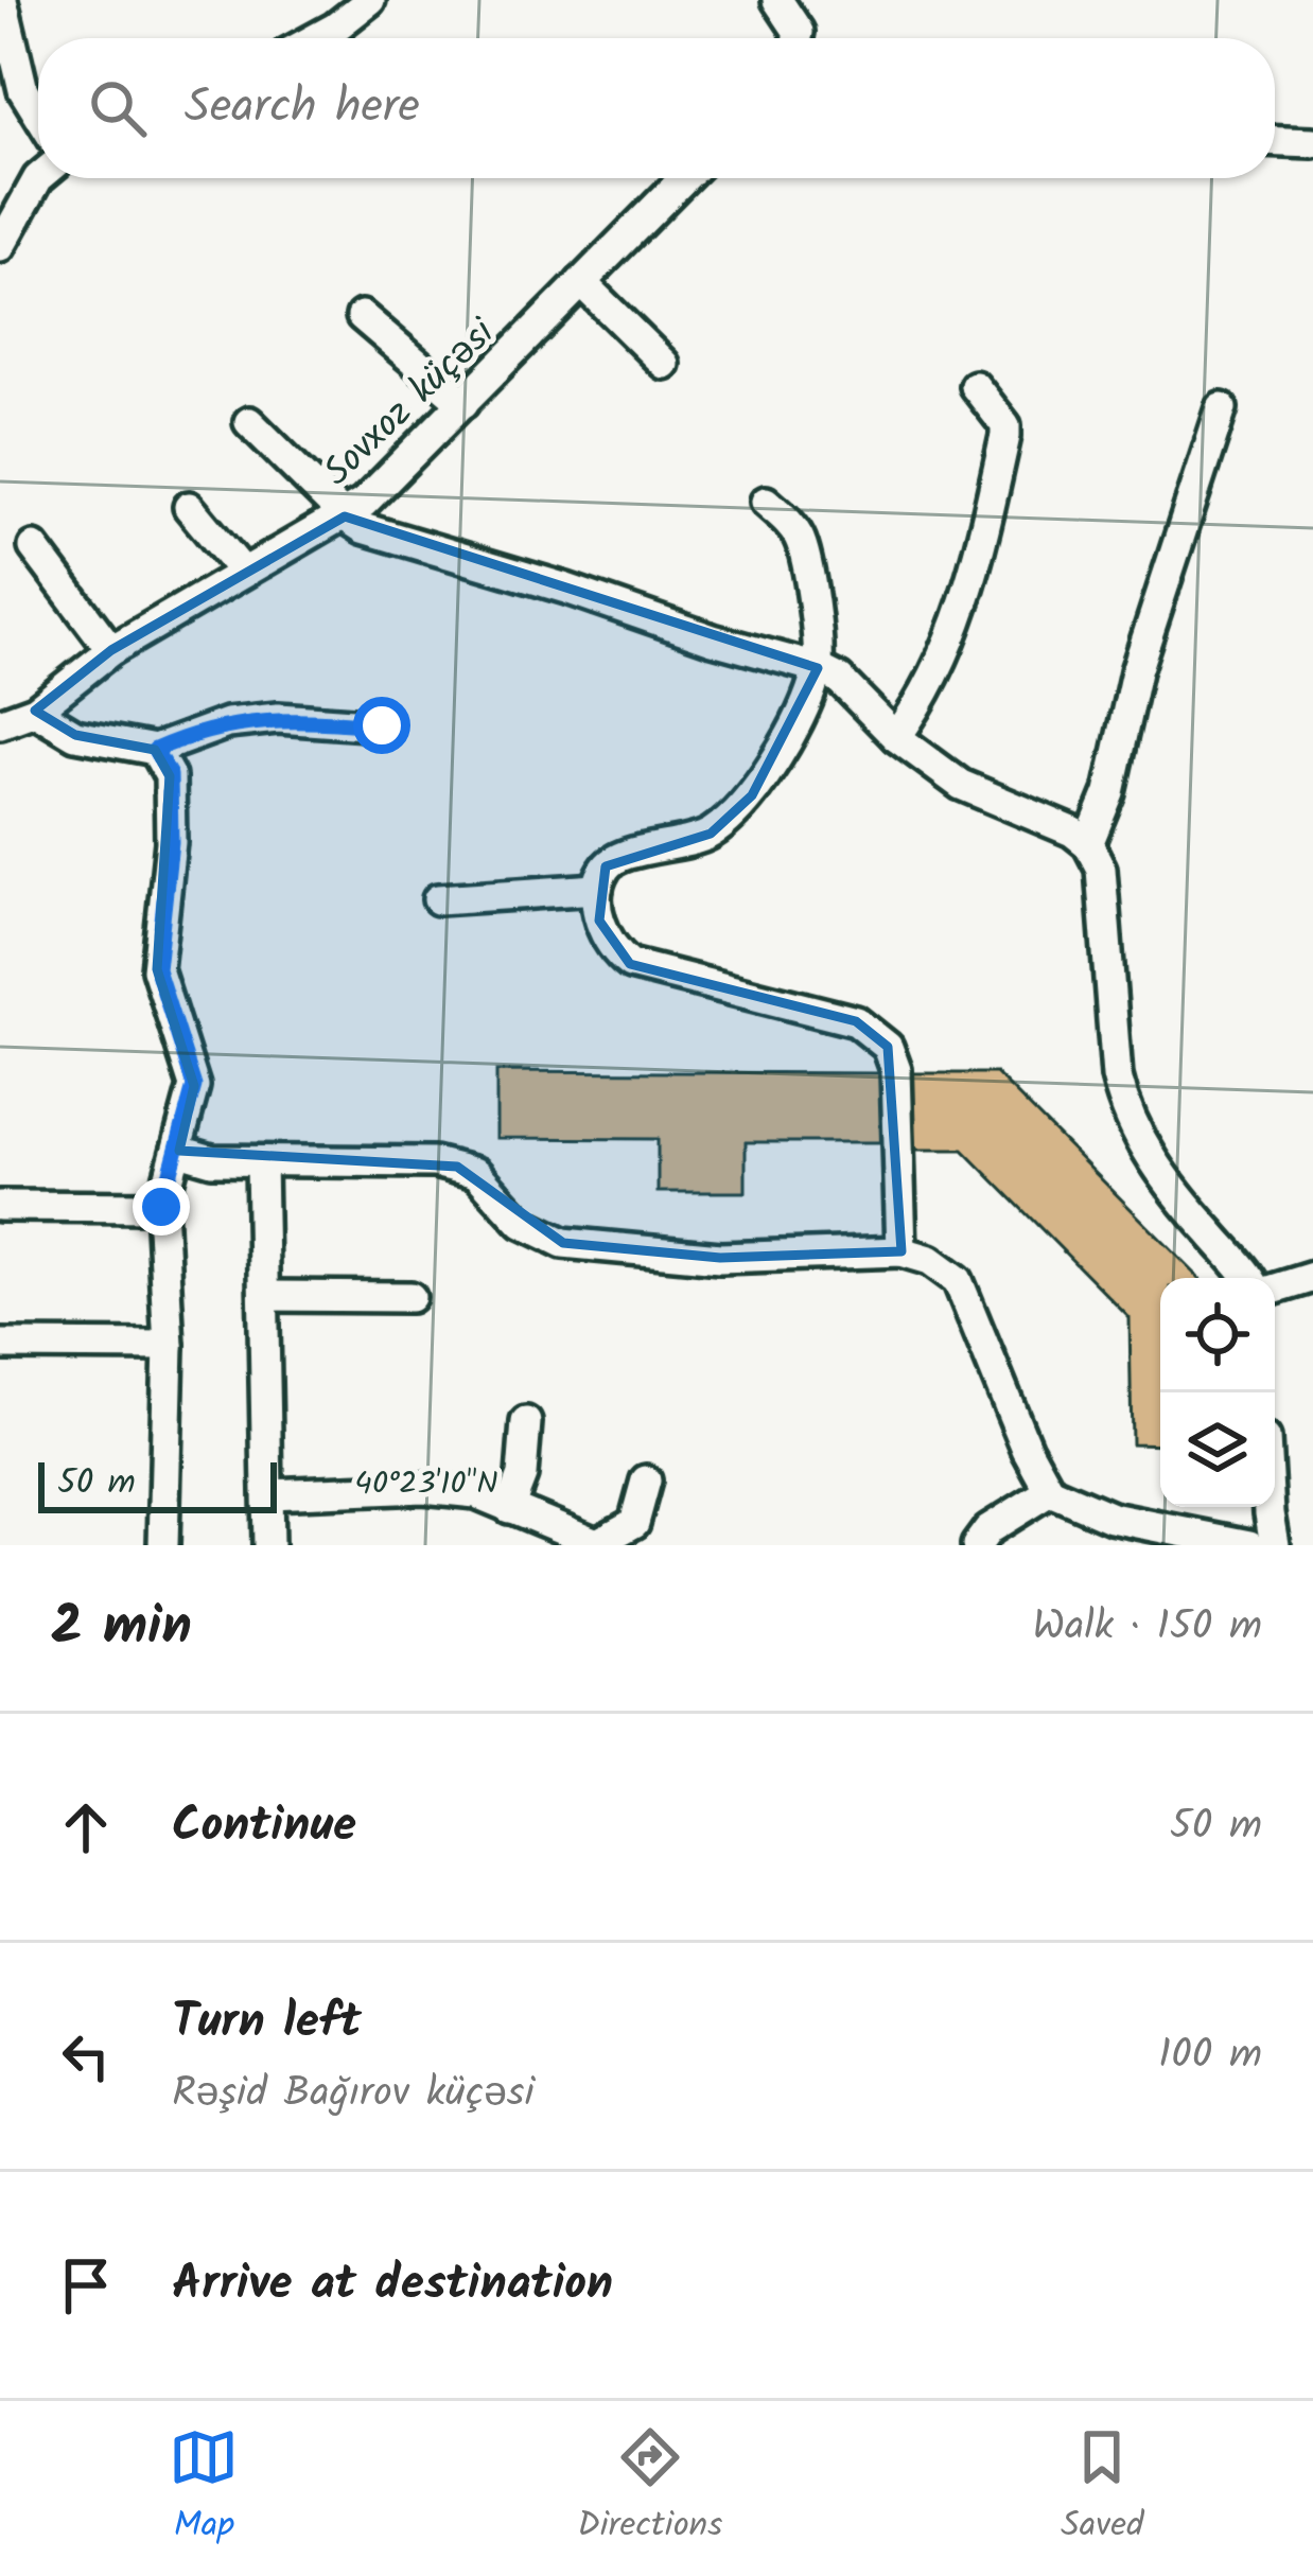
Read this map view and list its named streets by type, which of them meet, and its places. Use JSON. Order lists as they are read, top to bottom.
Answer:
{
  "streets": {
    "street": ["Sovxoz küçəsi"]
  },
  "scale_bar": "50 m",
  "page": {
    "search": "Search here",
    "scale": "50 m",
    "heading": ["2 min", "Walk · 150 m"],
    "list": [
      ["Continue", "50 m"],
      ["Turn left", "Rəşid Bağırov küçəsi", "100 m"],
      "Arrive at destination"
    ],
    "nav": ["Map", "Directions", "Saved"]
  },
  "coordinates": ["40°23'10\"N"]
}
